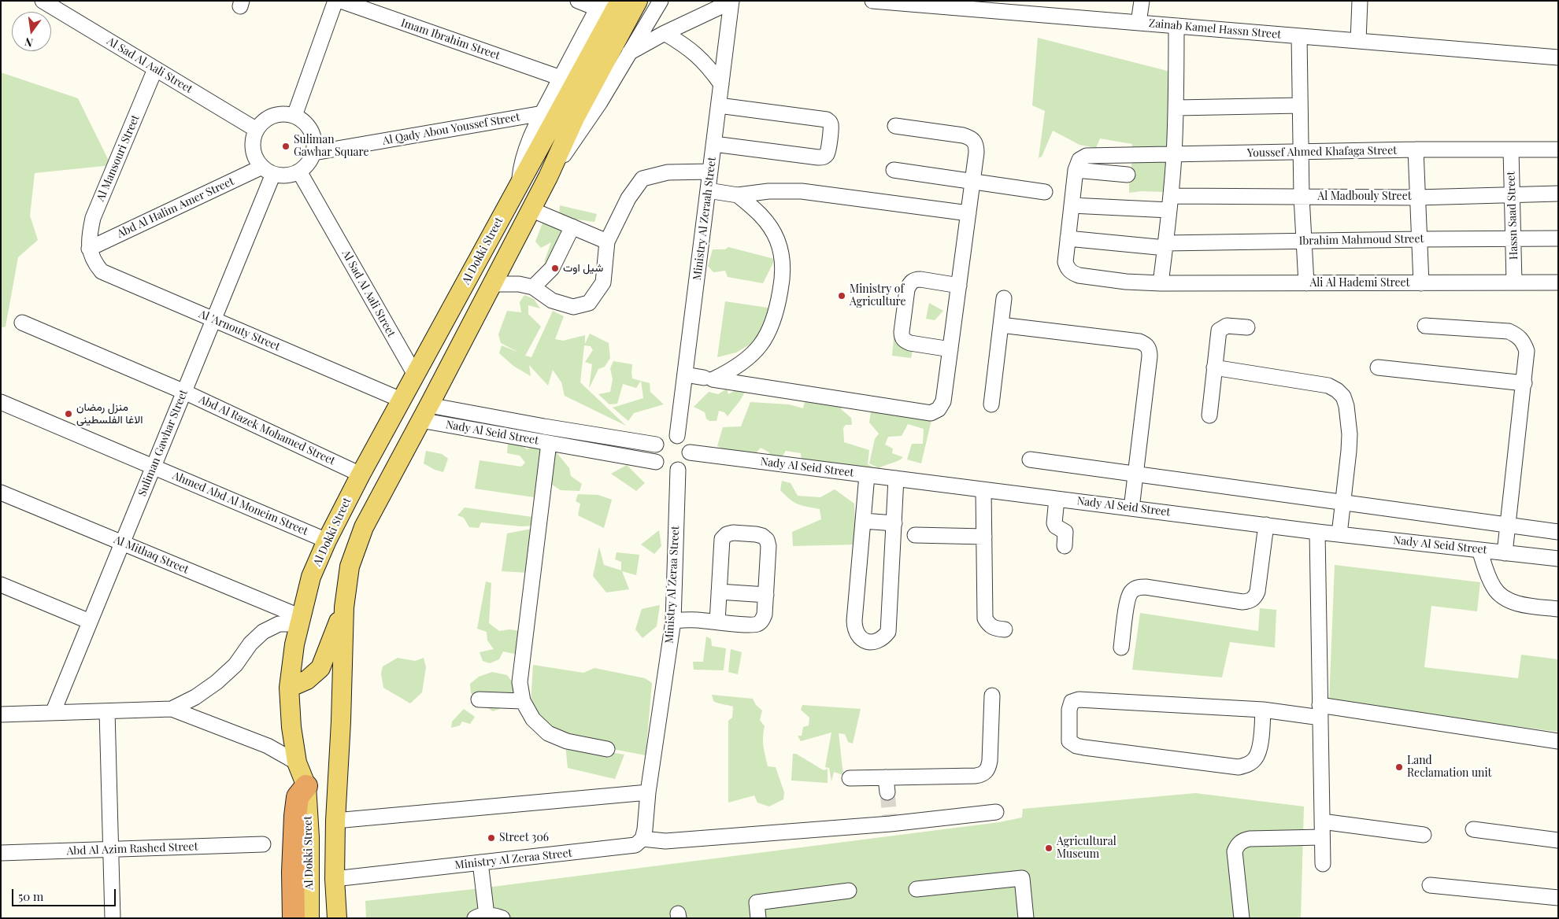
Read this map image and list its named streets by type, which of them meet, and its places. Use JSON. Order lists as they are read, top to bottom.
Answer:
{
  "streets": {
    "main road": ["Al Dokki Street"],
    "street": [
      "Zainab Kamel Hassn Street",
      "Imam Ibrahim Street",
      "Al Sad Al Aali Street",
      "Al Qady Abou Youssef Street",
      "Youssef Ahmed Khafaga Street",
      "Al Mansouri Street",
      "Al Madbouly Street",
      "Abd Al Halim Amer Street",
      "Hassn Saad Street",
      "Ministry Al Zeraah Street",
      "Ibrahim Mahmoud Street",
      "Ali Al Hademi Street",
      "Al 'Arnouty Street",
      "Abd Al Razek Mohamed Street",
      "Nady Al Seid Street",
      "Suliman Gawhar Street",
      "Ahmed Abd Al Moneim Street",
      "Al Mithaq Street",
      "Ministry Al Zeraa Street",
      "Abd Al Azim Rashed Street"
    ]
  },
  "crossings": [
    ["Imam Ibrahim Street", "Al Dokki Street"],
    ["Al Sad Al Aali Street", "Al Qady Abou Youssef Street"],
    ["Al Sad Al Aali Street", "Al Mansouri Street"],
    ["Al Sad Al Aali Street", "Abd Al Halim Amer Street"],
    ["Al Sad Al Aali Street", "Al Dokki Street"],
    ["Al Sad Al Aali Street", "Suliman Gawhar Street"],
    ["Al Qady Abou Youssef Street", "Abd Al Halim Amer Street"],
    ["Al Qady Abou Youssef Street", "Al Dokki Street"],
    ["Al Qady Abou Youssef Street", "Suliman Gawhar Street"],
    ["Youssef Ahmed Khafaga Street", "Hassn Saad Street"],
    ["Al Mansouri Street", "Abd Al Halim Amer Street"],
    ["Al Mansouri Street", "Al 'Arnouty Street"],
    ["Al Madbouly Street", "Hassn Saad Street"],
    ["Abd Al Halim Amer Street", "Al 'Arnouty Street"],
    ["Abd Al Halim Amer Street", "Suliman Gawhar Street"],
    ["Hassn Saad Street", "Ibrahim Mahmoud Street"],
    ["Hassn Saad Street", "Ali Al Hademi Street"],
    ["Ministry Al Zeraah Street", "Nady Al Seid Street"],
    ["Ministry Al Zeraah Street", "Ministry Al Zeraa Street"],
    ["Ibrahim Mahmoud Street", "Ali Al Hademi Street"],
    ["Al Dokki Street", "Al 'Arnouty Street"],
    ["Al Dokki Street", "Abd Al Razek Mohamed Street"],
    ["Al Dokki Street", "Ahmed Abd Al Moneim Street"],
    ["Al Dokki Street", "Al Mithaq Street"],
    ["Al 'Arnouty Street", "Suliman Gawhar Street"],
    ["Abd Al Razek Mohamed Street", "Suliman Gawhar Street"],
    ["Nady Al Seid Street", "Ministry Al Zeraa Street"],
    ["Suliman Gawhar Street", "Ahmed Abd Al Moneim Street"],
    ["Suliman Gawhar Street", "Al Mithaq Street"]
  ],
  "places": [
    "Suliman Gawhar Square",
    "شيل اوت",
    "Ministry of Agriculture",
    "منزل رمضان الاغا الفلسطينى",
    "Land Reclamation unit",
    "Street 306",
    "Agricultural Museum"
  ],
  "scale_bar": "50 m",
  "north": "bottom"
}
